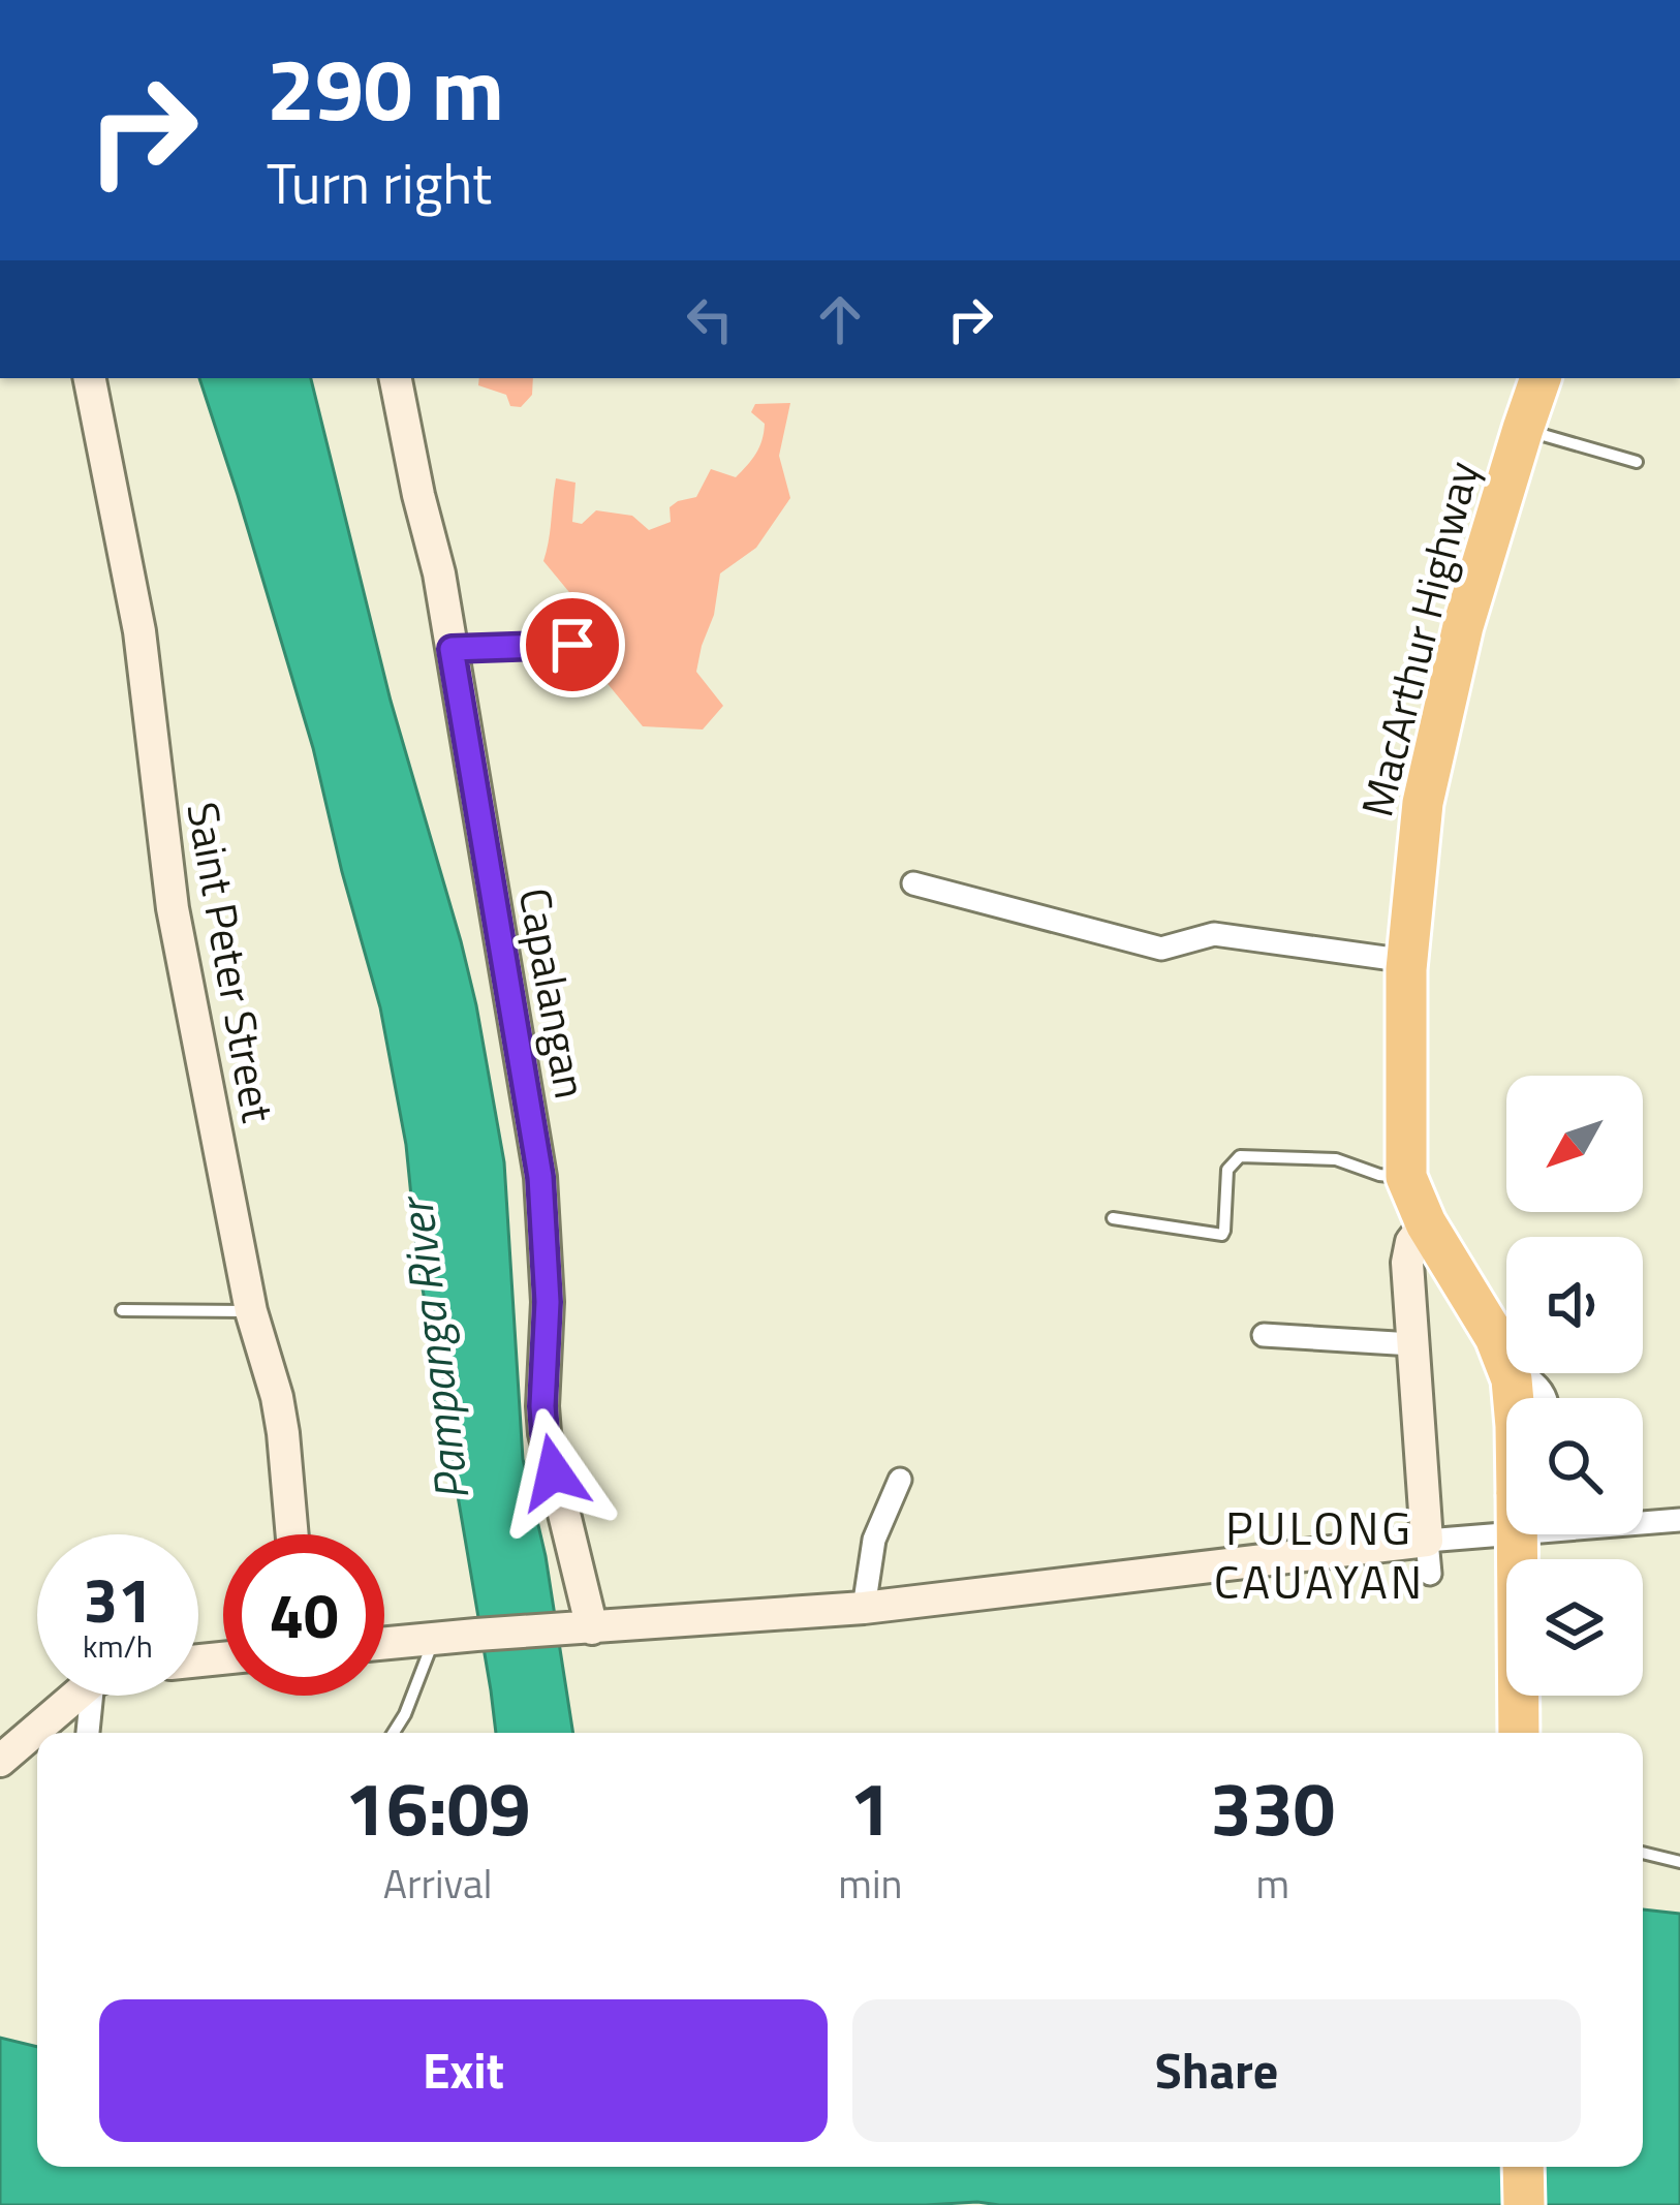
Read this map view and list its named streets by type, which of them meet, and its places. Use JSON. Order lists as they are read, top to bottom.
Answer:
{
  "streets": {
    "highway": ["MacArthur Highway"],
    "main road": ["Saint Peter Street", "Capalangan"]
  },
  "districts": ["PULONG CAUAYAN"],
  "water": ["Pampanga River"],
  "north": "bottom left",
  "page": {
    "turn": ["290 m", "Turn right"],
    "speed": "31 km/h",
    "limit": "40",
    "eta": [
      "16:09",
      "Arrival",
      "1",
      "min",
      "330",
      "m"
    ],
    "buttons": ["Exit", "Share"]
  }
}
